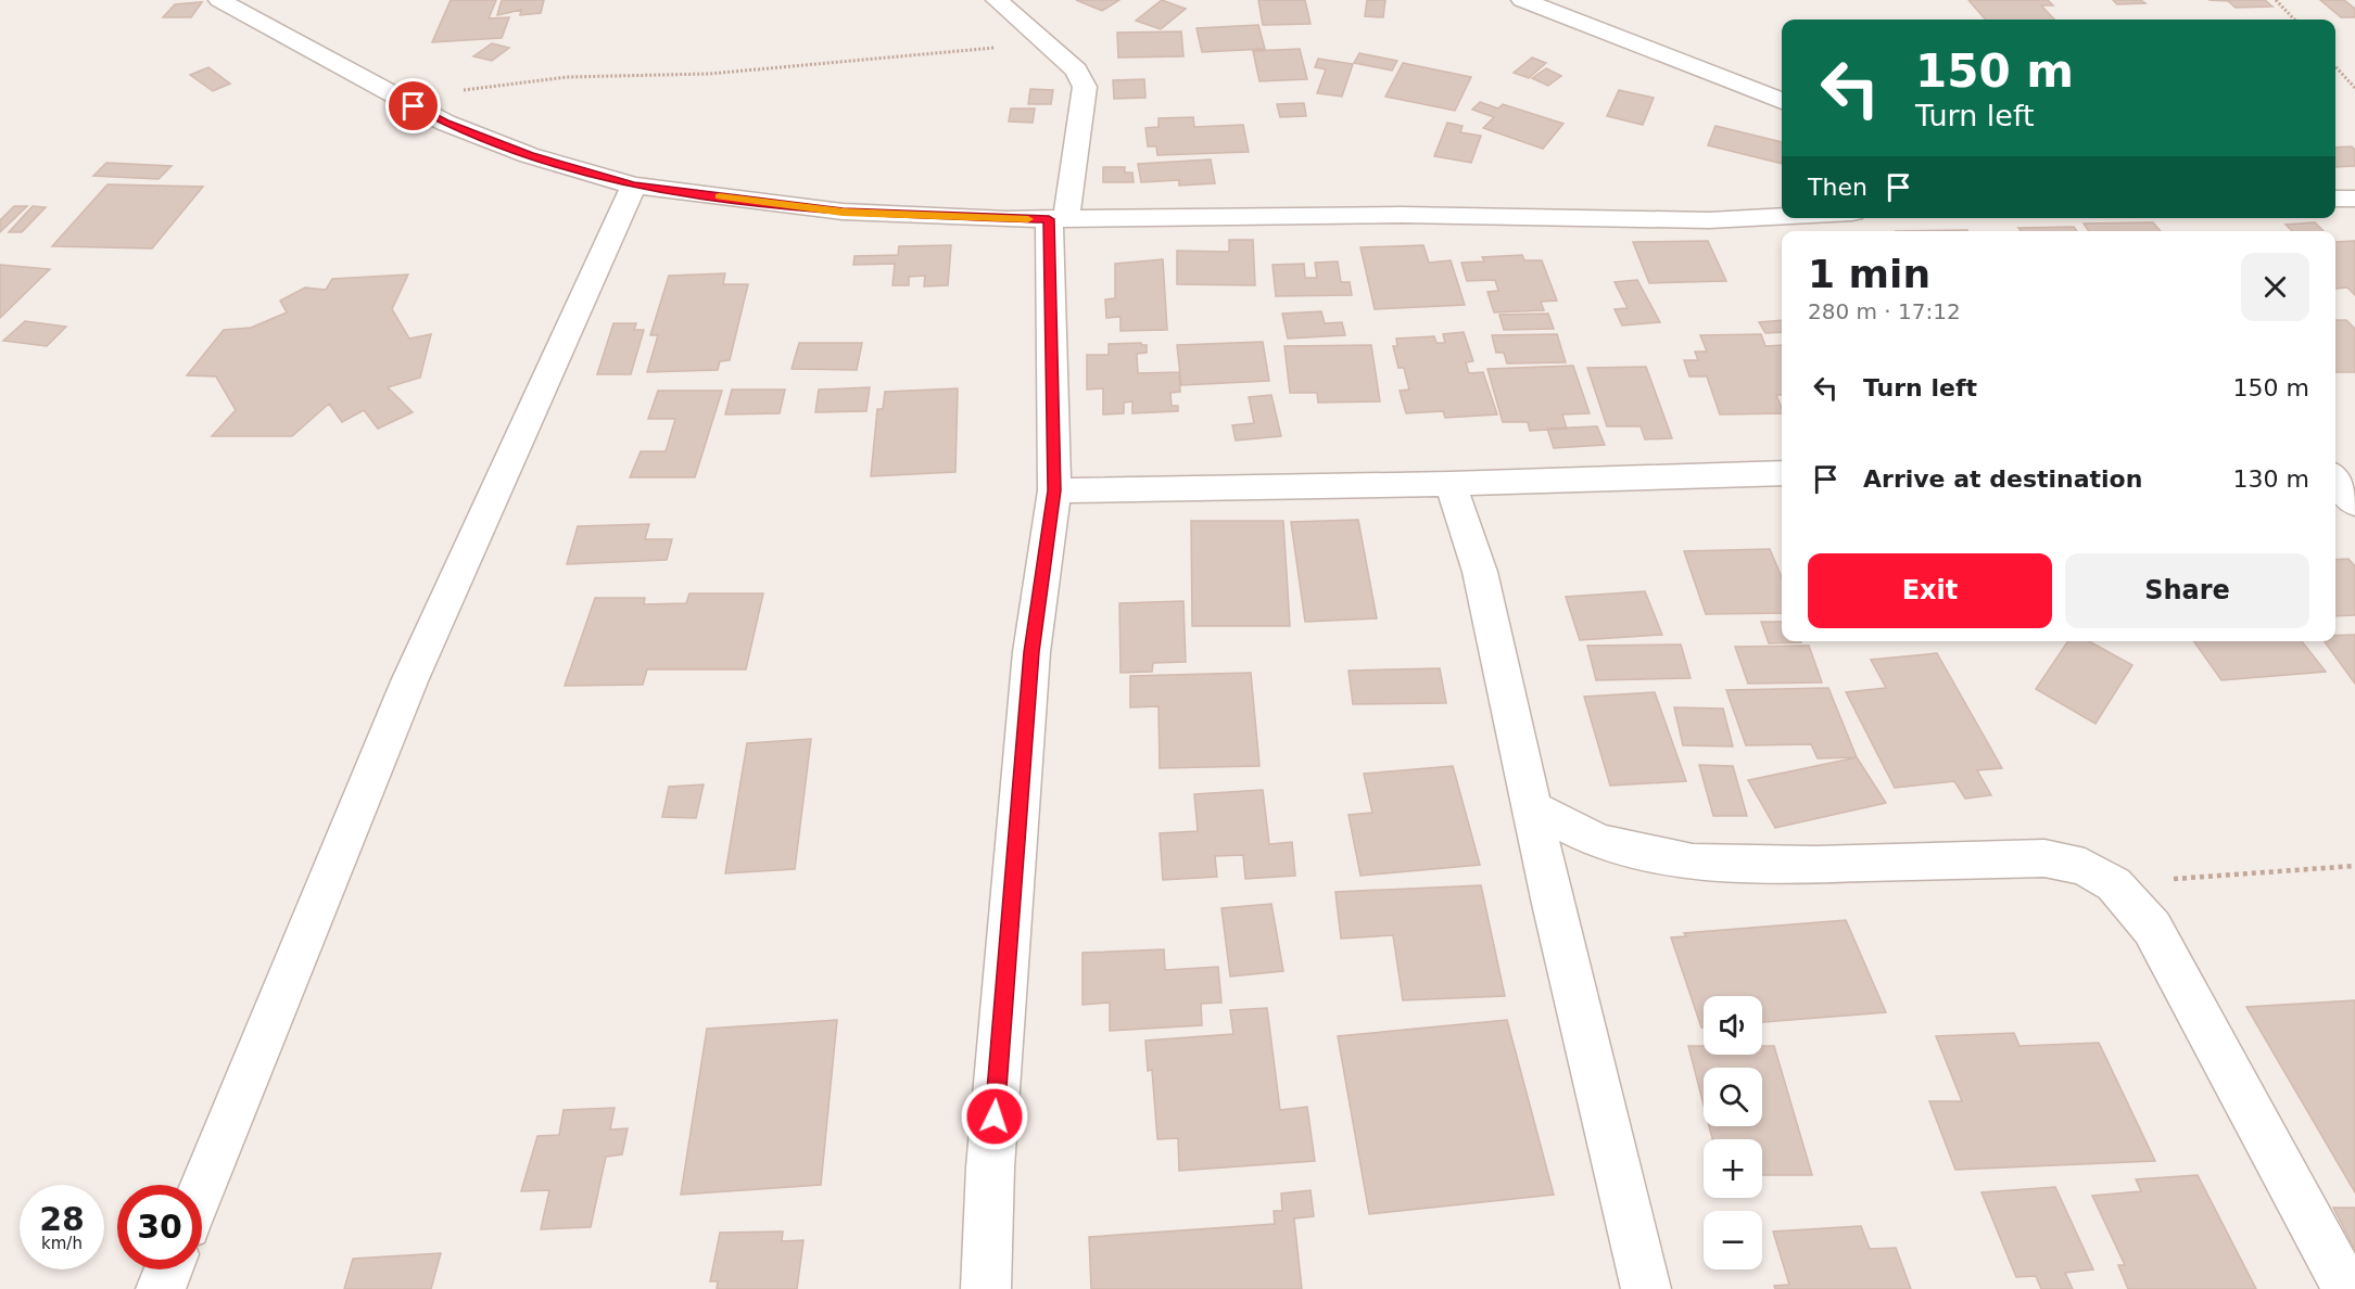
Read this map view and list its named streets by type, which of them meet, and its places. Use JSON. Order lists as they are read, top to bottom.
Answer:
{
  "page": {
    "turn": ["150 m", "Turn left"],
    "then": "Then",
    "heading": ["1 min", "280 m · 17:12"],
    "list": [
      {
        "name": "Turn left",
        "value": "150 m"
      },
      {
        "name": "Arrive at destination",
        "value": "130 m"
      }
    ],
    "buttons": ["Exit", "Share"],
    "map_buttons": ["+", "−"],
    "speed": "28 km/h",
    "limit": "30"
  }
}
